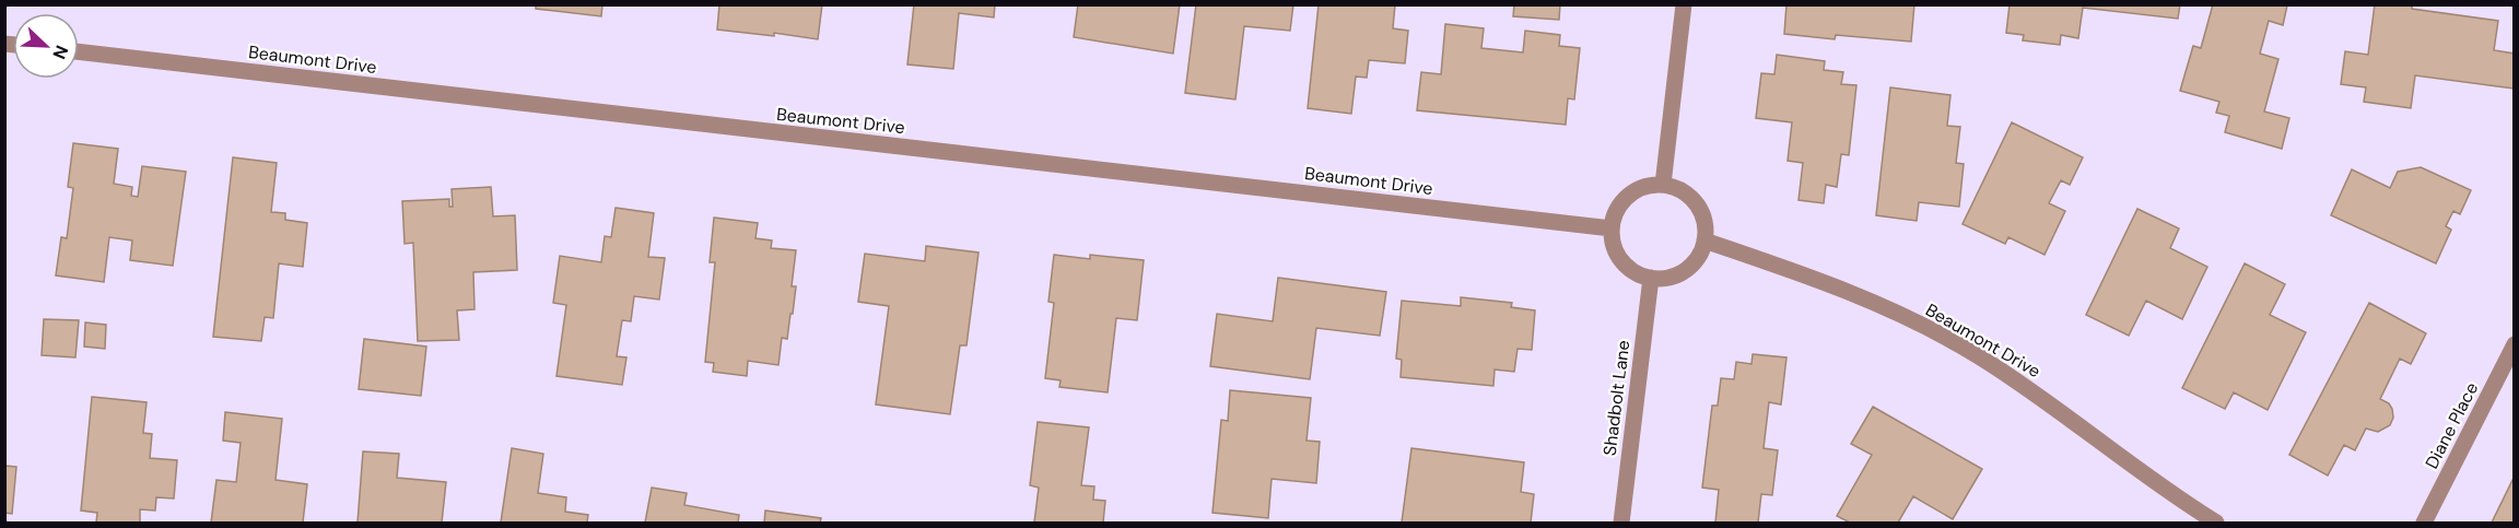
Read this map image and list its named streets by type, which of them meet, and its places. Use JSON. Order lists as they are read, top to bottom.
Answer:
{
  "streets": {
    "street": ["Beaumont Drive", "Shadbolt Lane", "Diane Place"]
  },
  "crossings": [
    ["Beaumont Drive", "Shadbolt Lane"]
  ],
  "north": "bottom right"
}
